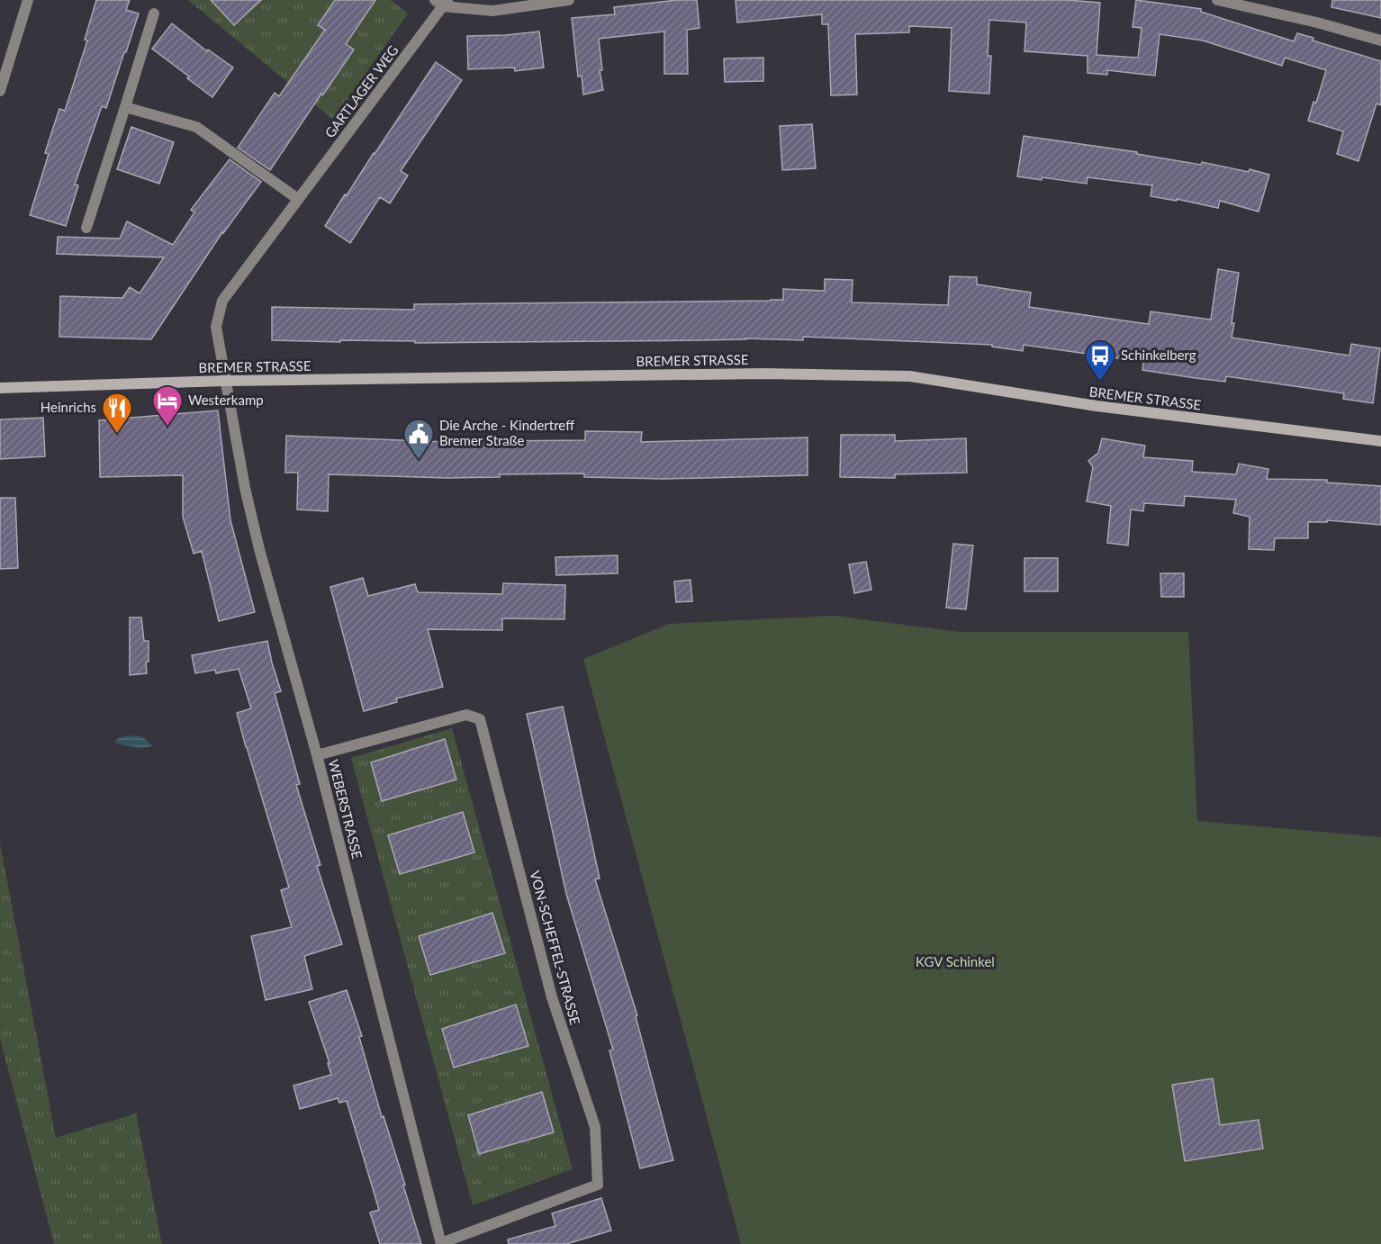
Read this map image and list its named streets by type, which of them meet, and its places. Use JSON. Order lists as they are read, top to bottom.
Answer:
{
  "streets": {
    "main road": ["BREMER STRASSE"],
    "street": ["GARTLAGER WEG", "WEBERSTRASSE", "VON-SCHEFFEL-STRASSE"]
  },
  "crossings": [
    ["GARTLAGER WEG", "BREMER STRASSE"],
    ["GARTLAGER WEG", "WEBERSTRASSE"],
    ["BREMER STRASSE", "WEBERSTRASSE"],
    ["WEBERSTRASSE", "VON-SCHEFFEL-STRASSE"]
  ],
  "parks": ["KGV Schinkel"],
  "places": {
    "bus stop": ["Schinkelberg"],
    "hotel": ["Westerkamp"],
    "restaurant": ["Heinrichs"],
    "public building": ["Die Arche - Kindertreff Bremer Straße"]
  }
}
